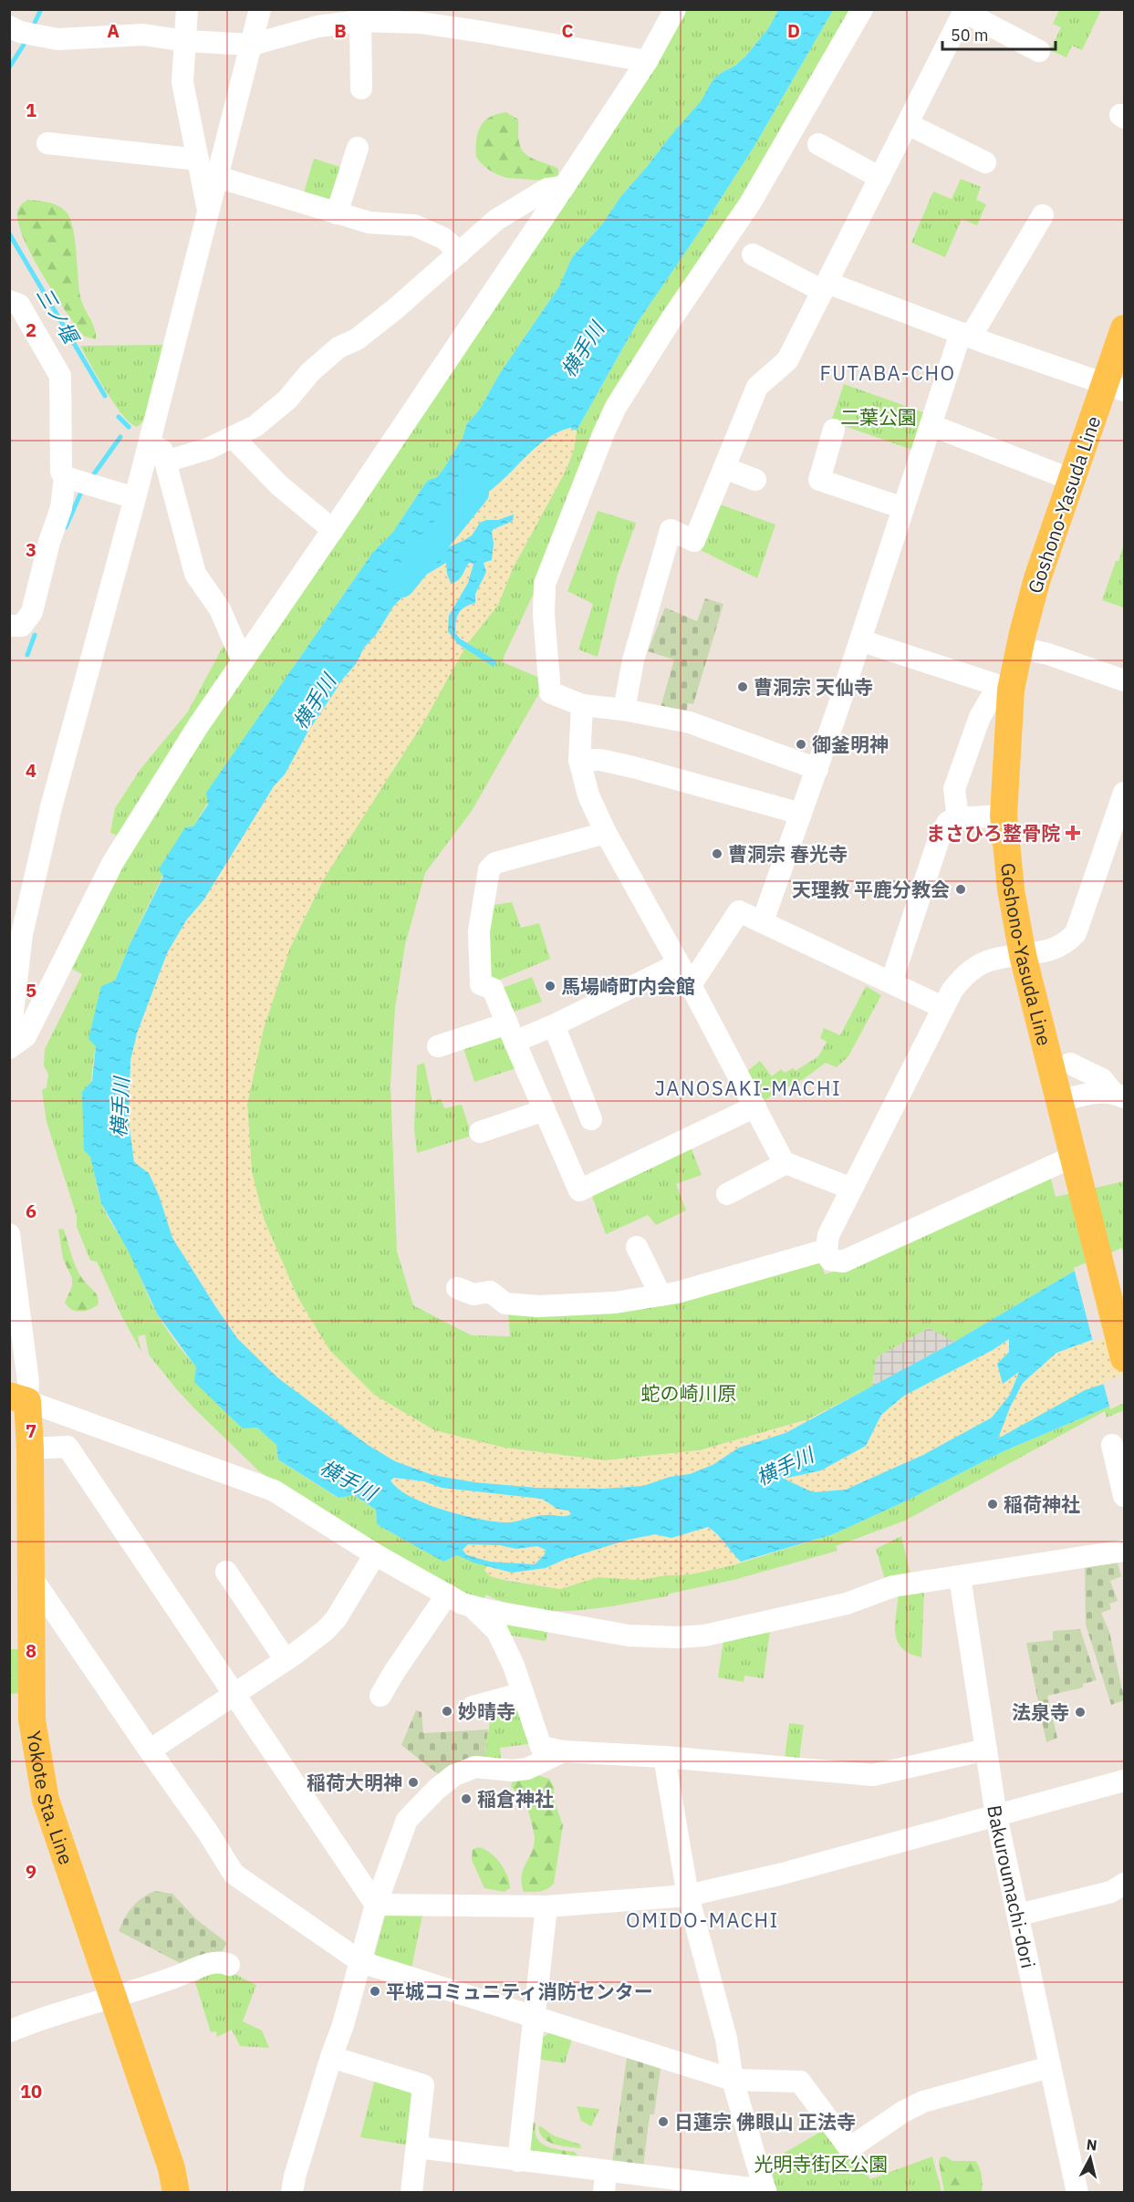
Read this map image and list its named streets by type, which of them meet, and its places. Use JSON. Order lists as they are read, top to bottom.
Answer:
{
  "streets": {
    "main road": ["Goshono-Yasuda Line", "Yokote Sta. Line"],
    "street": ["Bakuroumachi-dori"]
  },
  "districts": ["FUTABA-CHO", "JANOSAKI-MACHI", "OMIDO-MACHI"],
  "water": ["三ノ堰", "横手川"],
  "parks": ["二葉公園", "蛇の崎川原", "光明寺街区公園"],
  "places": {
    "other": [
      "曹洞宗 天仙寺",
      "御釜明神",
      "曹洞宗 春光寺",
      "天理教 平鹿分教会",
      "馬場崎町内会館",
      "稲荷神社",
      "妙晴寺",
      "法泉寺",
      "稲荷大明神",
      "稲倉神社",
      "平城コミュニティ消防センター",
      "日蓮宗 佛眼山 正法寺"
    ],
    "health": ["まさひろ整骨院"]
  },
  "scale_bar": "50 m",
  "north": "top",
  "grid": {
    "columns": [
      "A",
      "B",
      "C",
      "D"
    ],
    "rows": [
      "1",
      "2",
      "3",
      "4",
      "5",
      "6",
      "7",
      "8",
      "9",
      "10"
    ]
  }
}
